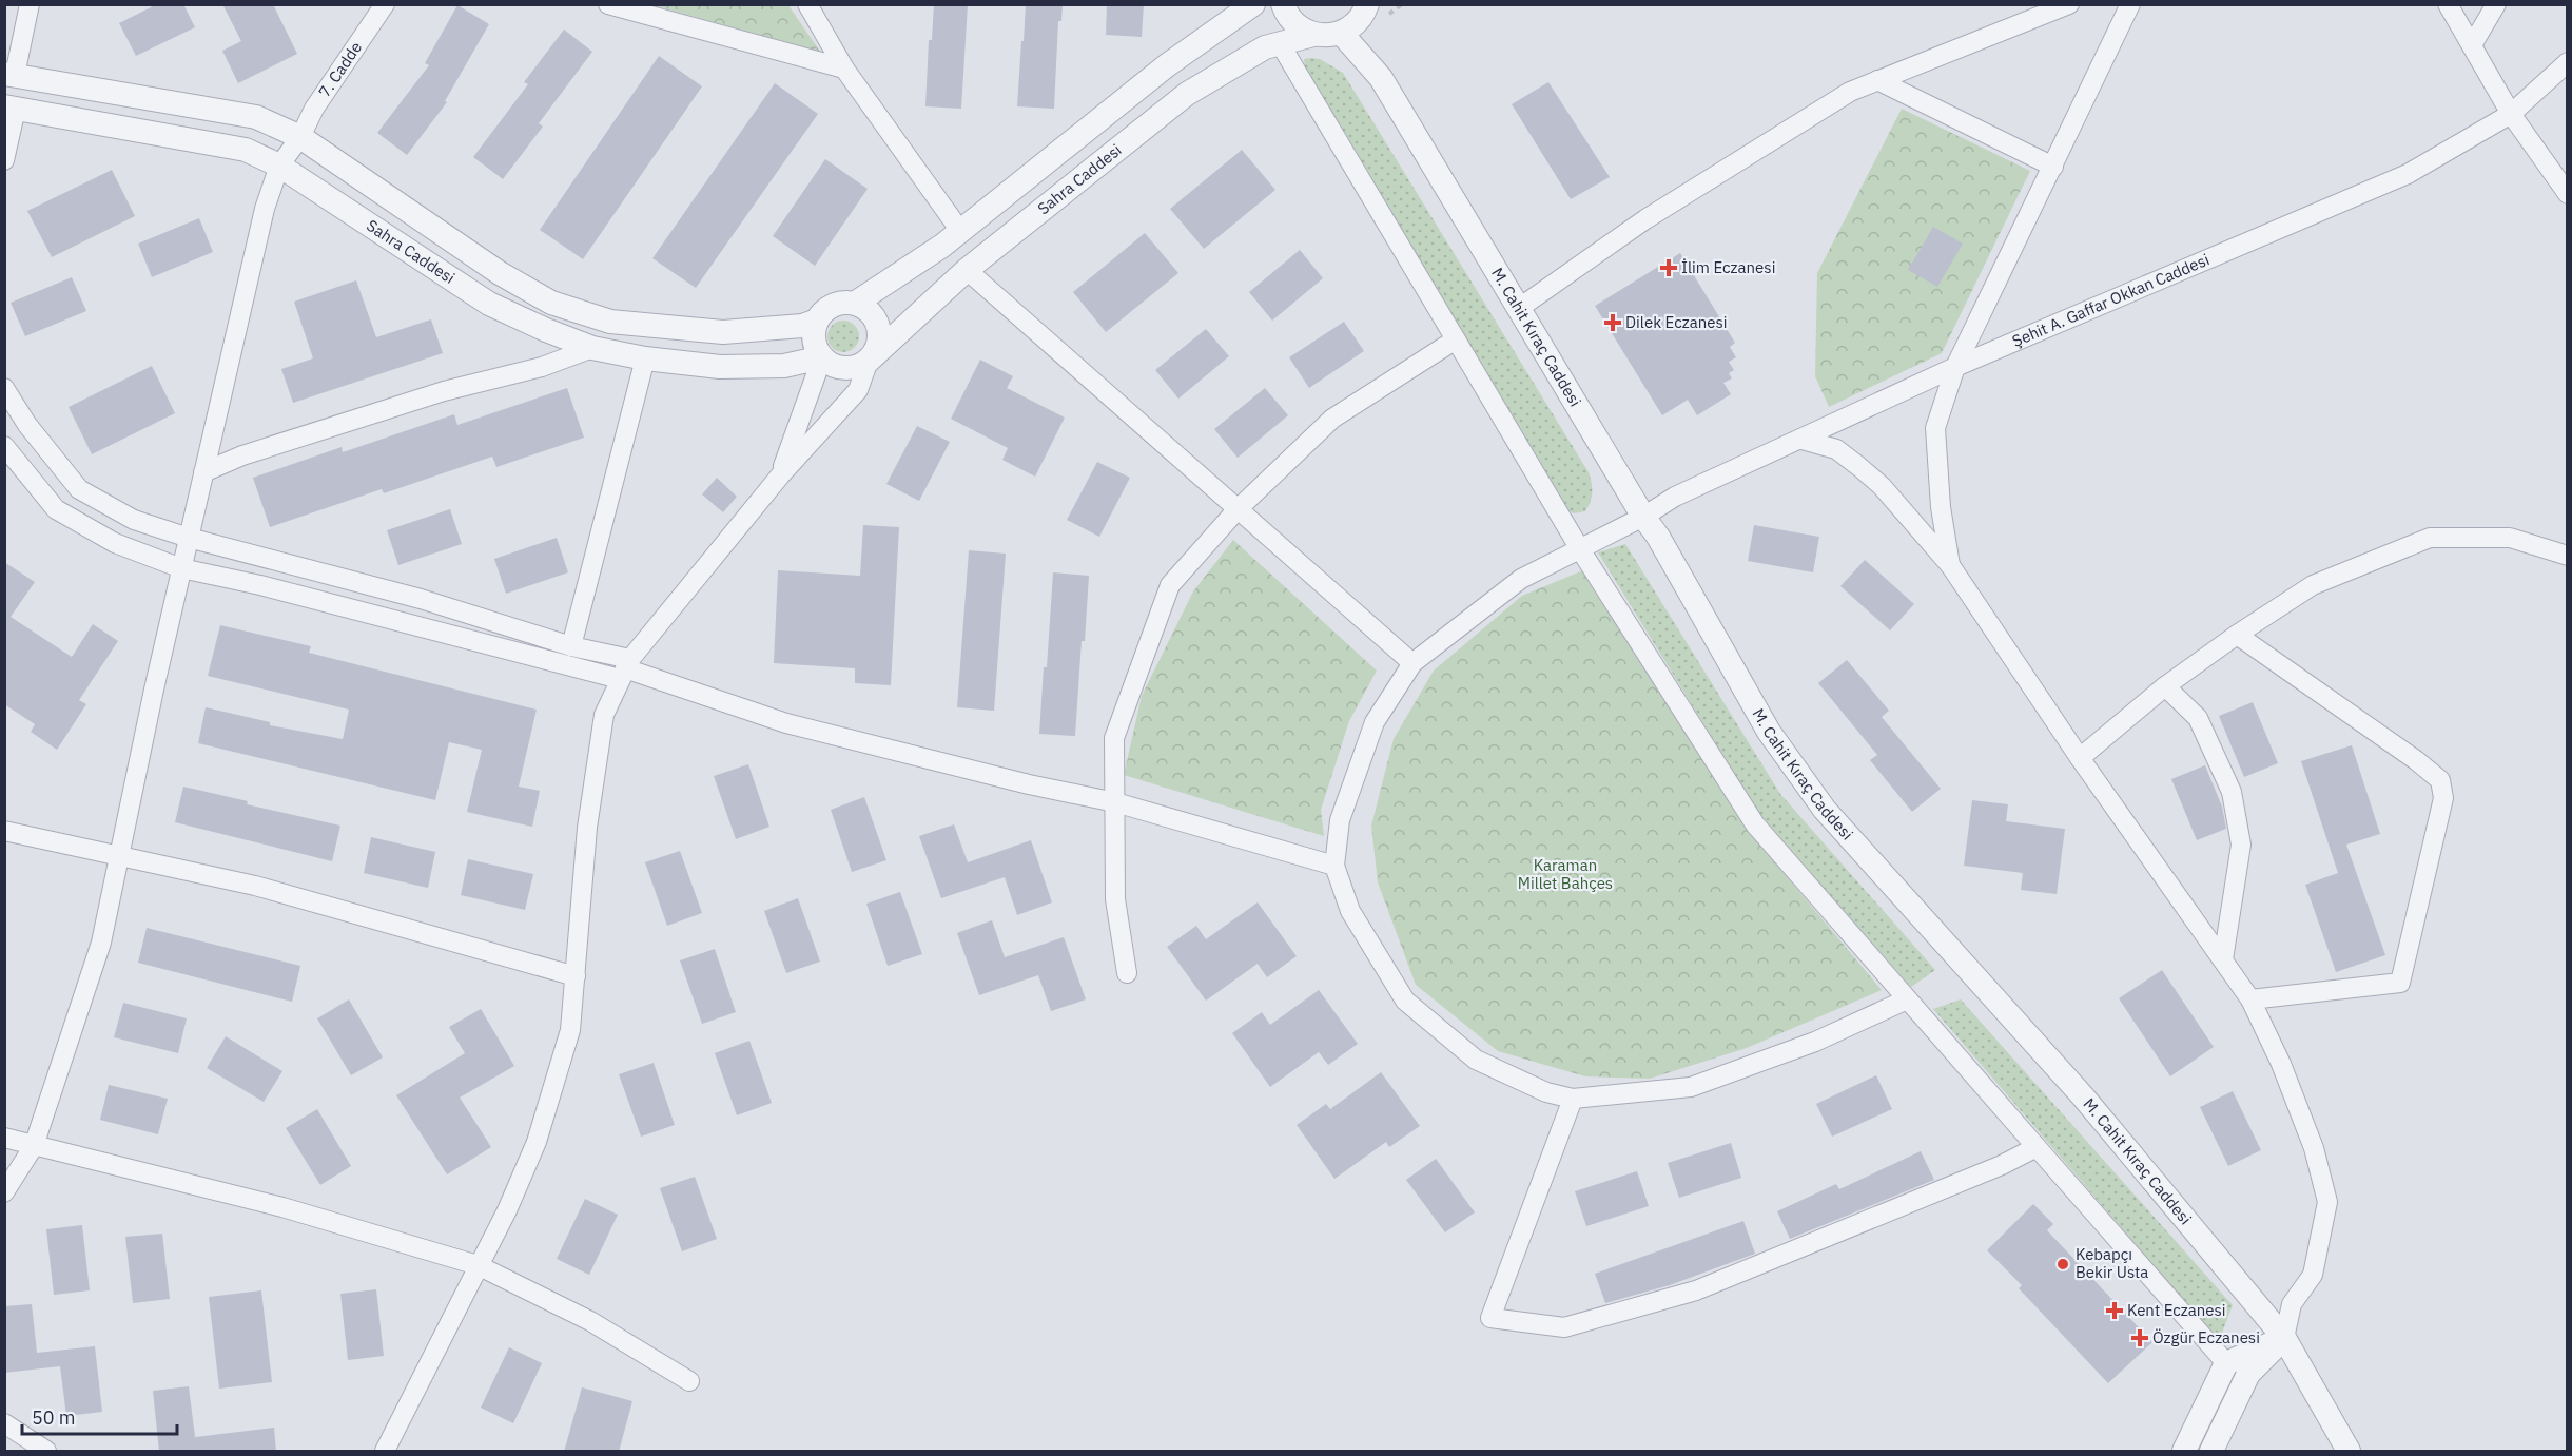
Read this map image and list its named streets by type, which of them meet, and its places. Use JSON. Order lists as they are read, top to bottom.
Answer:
{
  "streets": {
    "street": [
      "7. Cadde",
      "Sahra Caddesi",
      "Şehit A. Gaffar Okkan Caddesi",
      "M. Cahit Kıraç Caddesi"
    ]
  },
  "crossings": [
    ["7. Cadde", "Sahra Caddesi"],
    ["Sahra Caddesi", "M. Cahit Kıraç Caddesi"],
    ["Şehit A. Gaffar Okkan Caddesi", "M. Cahit Kıraç Caddesi"]
  ],
  "parks": ["Karaman Millet Bahçes"],
  "places": {
    "health": [
      "İlim Eczanesi",
      "Dilek Eczanesi",
      "Kent Eczanesi",
      "Özgür Eczanesi"
    ],
    "other": ["Kebapçı Bekir Usta"]
  },
  "scale_bar": "50 m"
}
